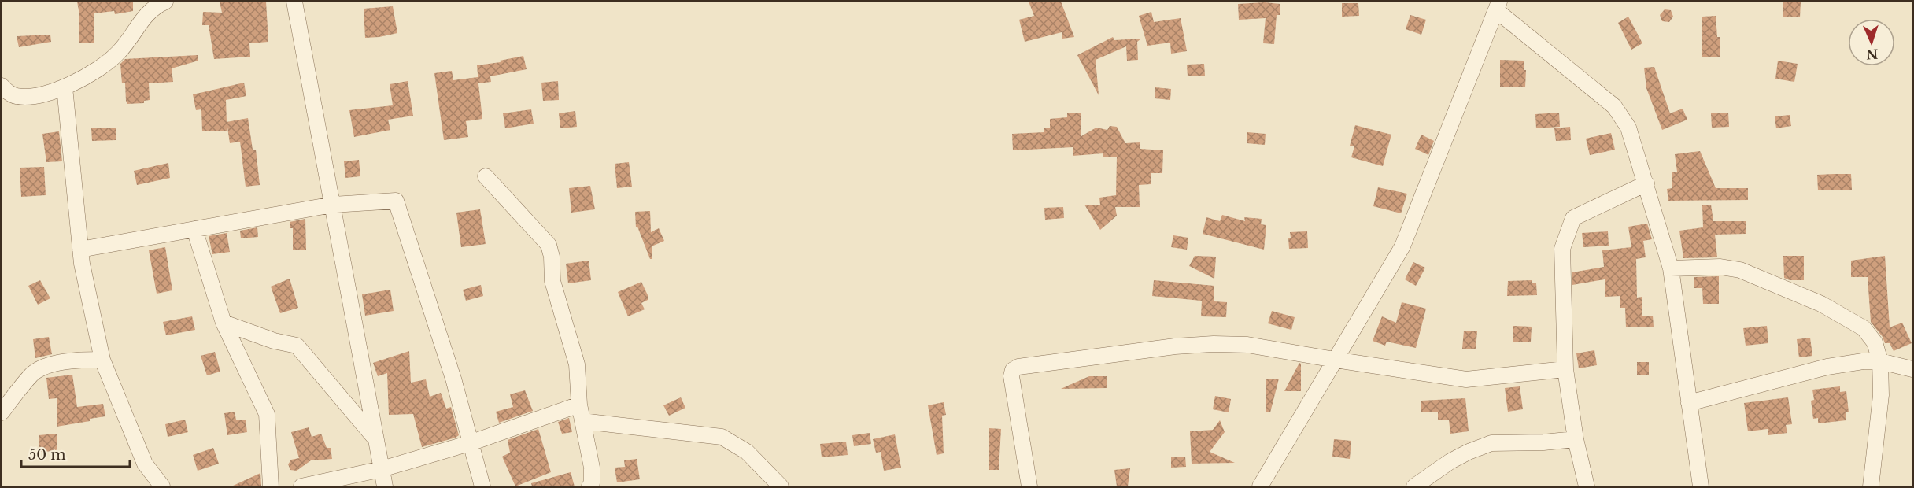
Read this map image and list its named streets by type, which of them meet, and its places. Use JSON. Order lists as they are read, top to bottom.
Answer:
{
  "scale_bar": "50 m",
  "north": "bottom"
}
